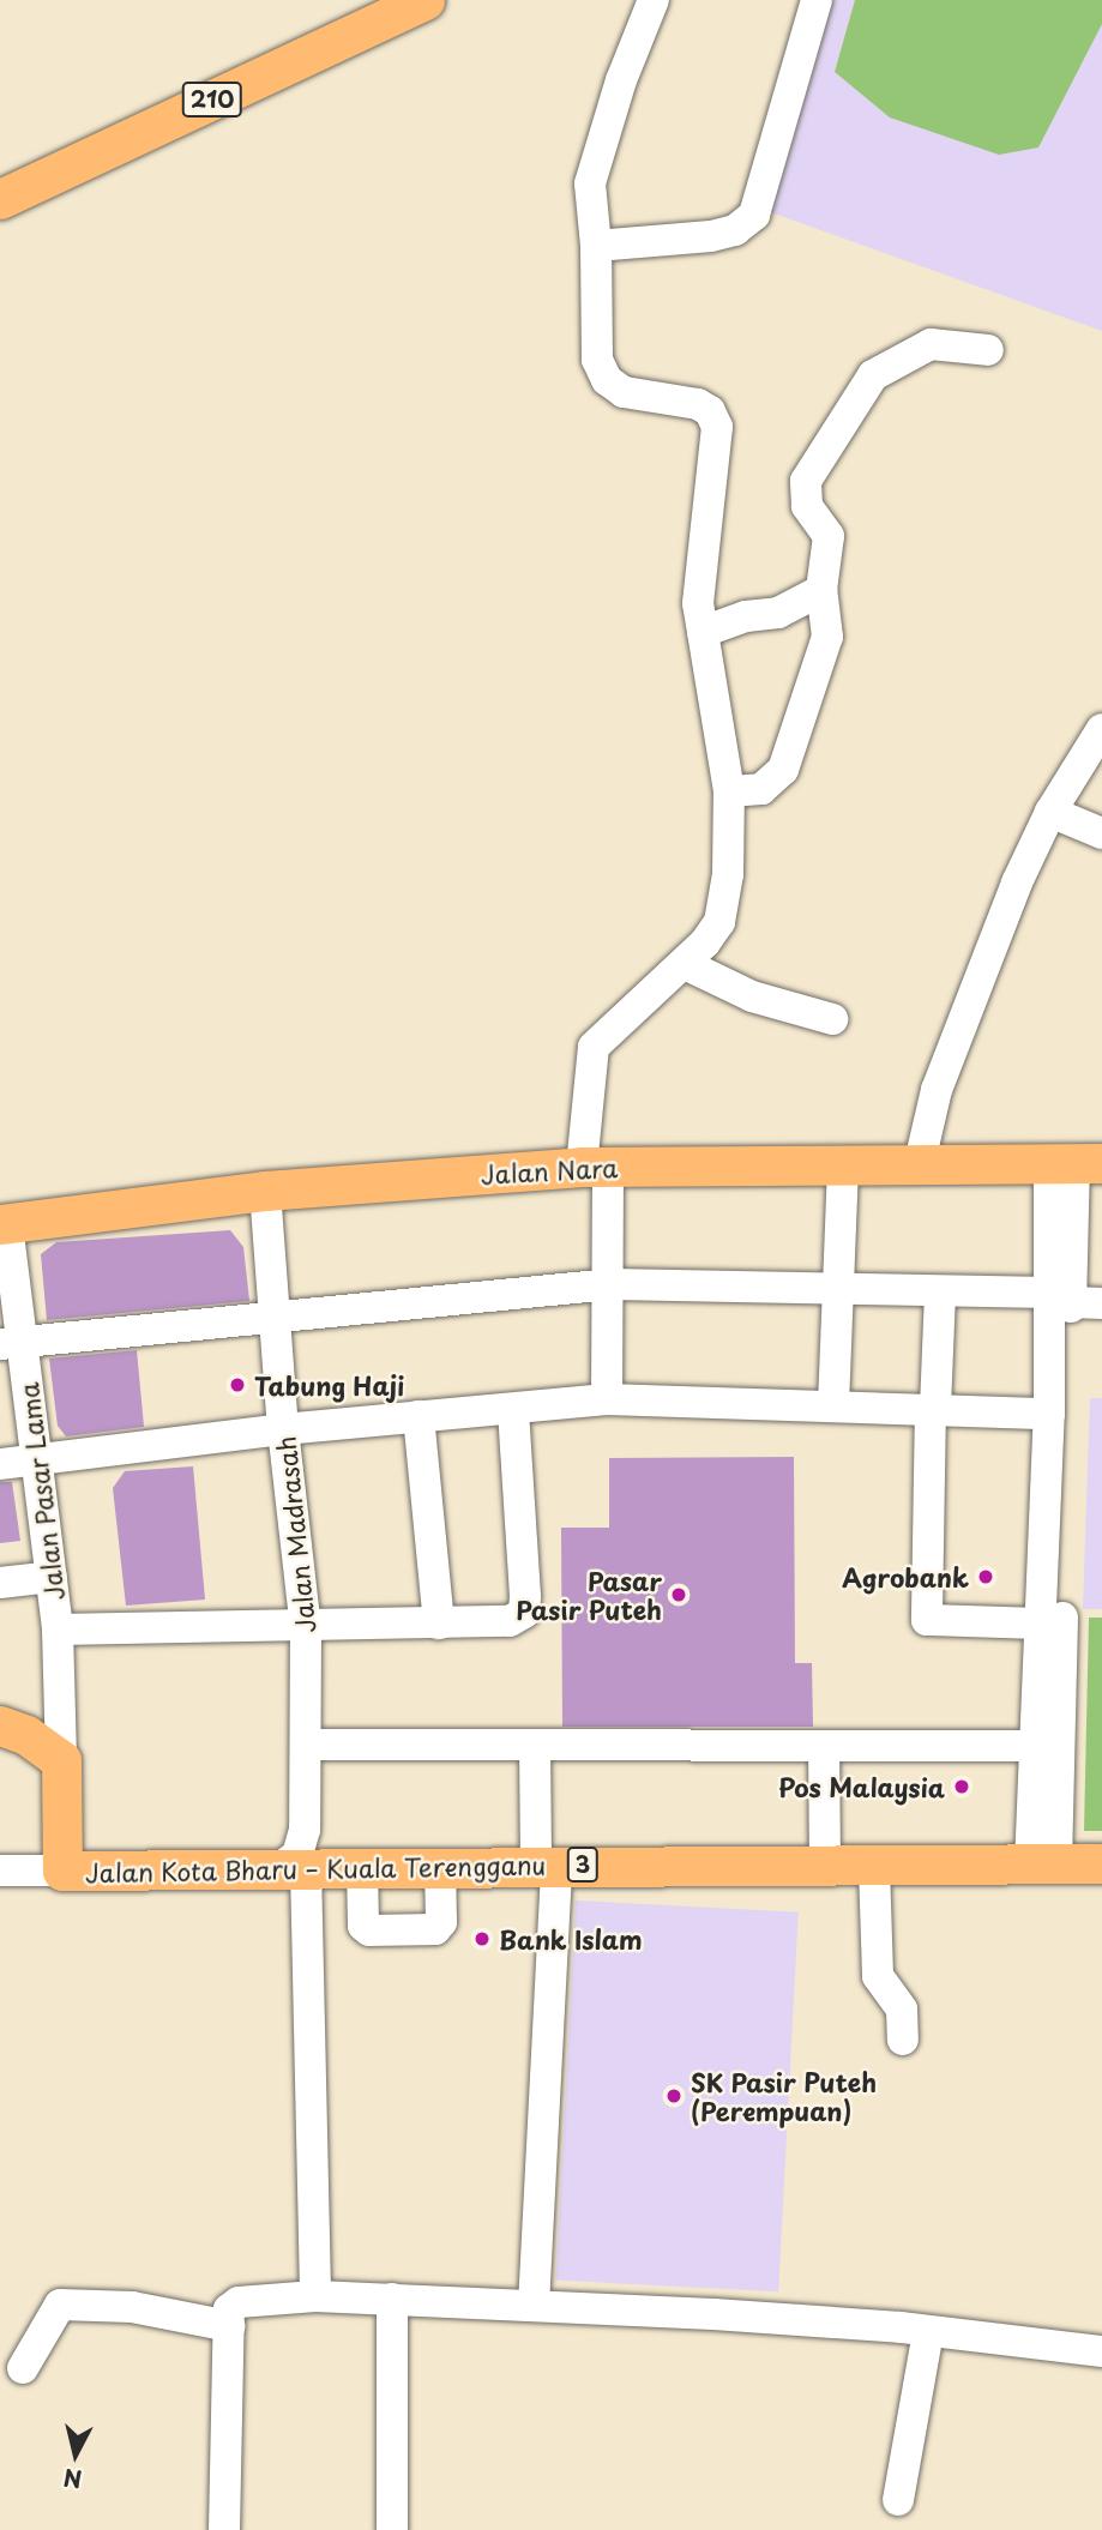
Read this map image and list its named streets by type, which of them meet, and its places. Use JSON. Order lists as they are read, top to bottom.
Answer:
{
  "streets": {
    "main road": [
      "210",
      "Jalan Nara",
      "3",
      "Jalan Kota Bharu – Kuala Terengganu"
    ],
    "street": ["Jalan Pasar Lama", "Jalan Madrasah"]
  },
  "crossings": [
    ["Jalan Nara", "Jalan Pasar Lama"],
    ["Jalan Nara", "Jalan Madrasah"],
    ["Jalan Pasar Lama", "Jalan Kota Bharu – Kuala Terengganu"],
    ["Jalan Madrasah", "Jalan Kota Bharu – Kuala Terengganu"]
  ],
  "places": [
    "Tabung Haji",
    "Agrobank",
    "Pasar Pasir Puteh",
    "Pos Malaysia",
    "Bank Islam",
    "SK Pasir Puteh (Perempuan)"
  ],
  "north": "bottom"
}
